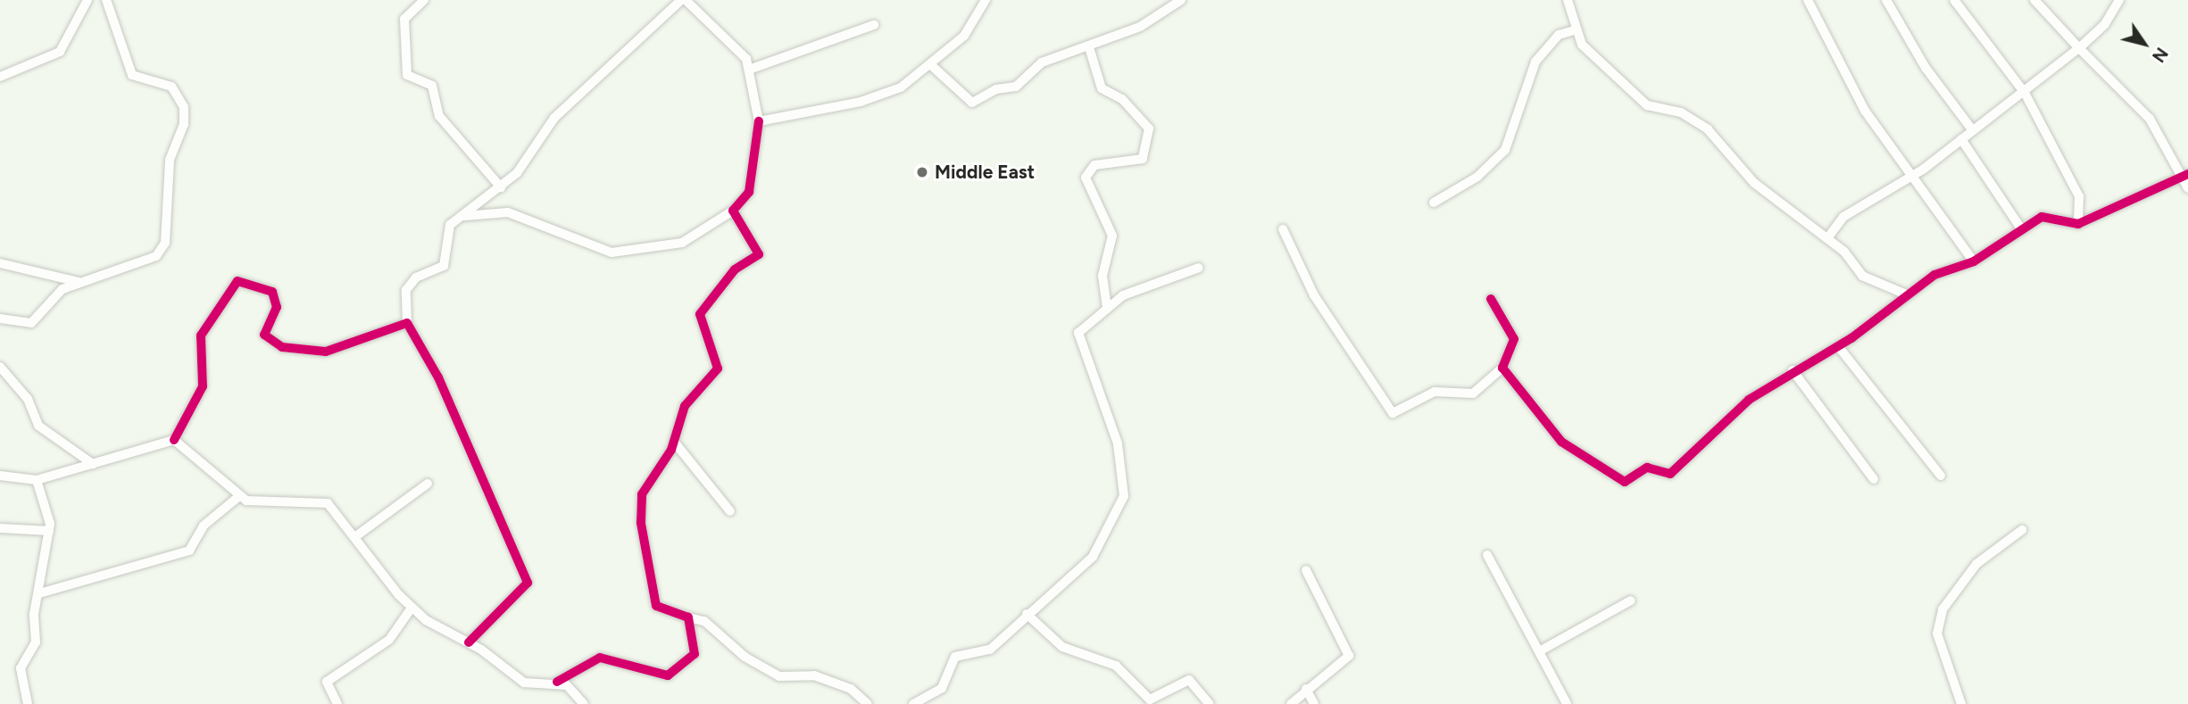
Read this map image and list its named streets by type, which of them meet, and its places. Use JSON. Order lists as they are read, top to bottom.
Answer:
{
  "places": ["Middle East"],
  "north": "bottom right"
}
